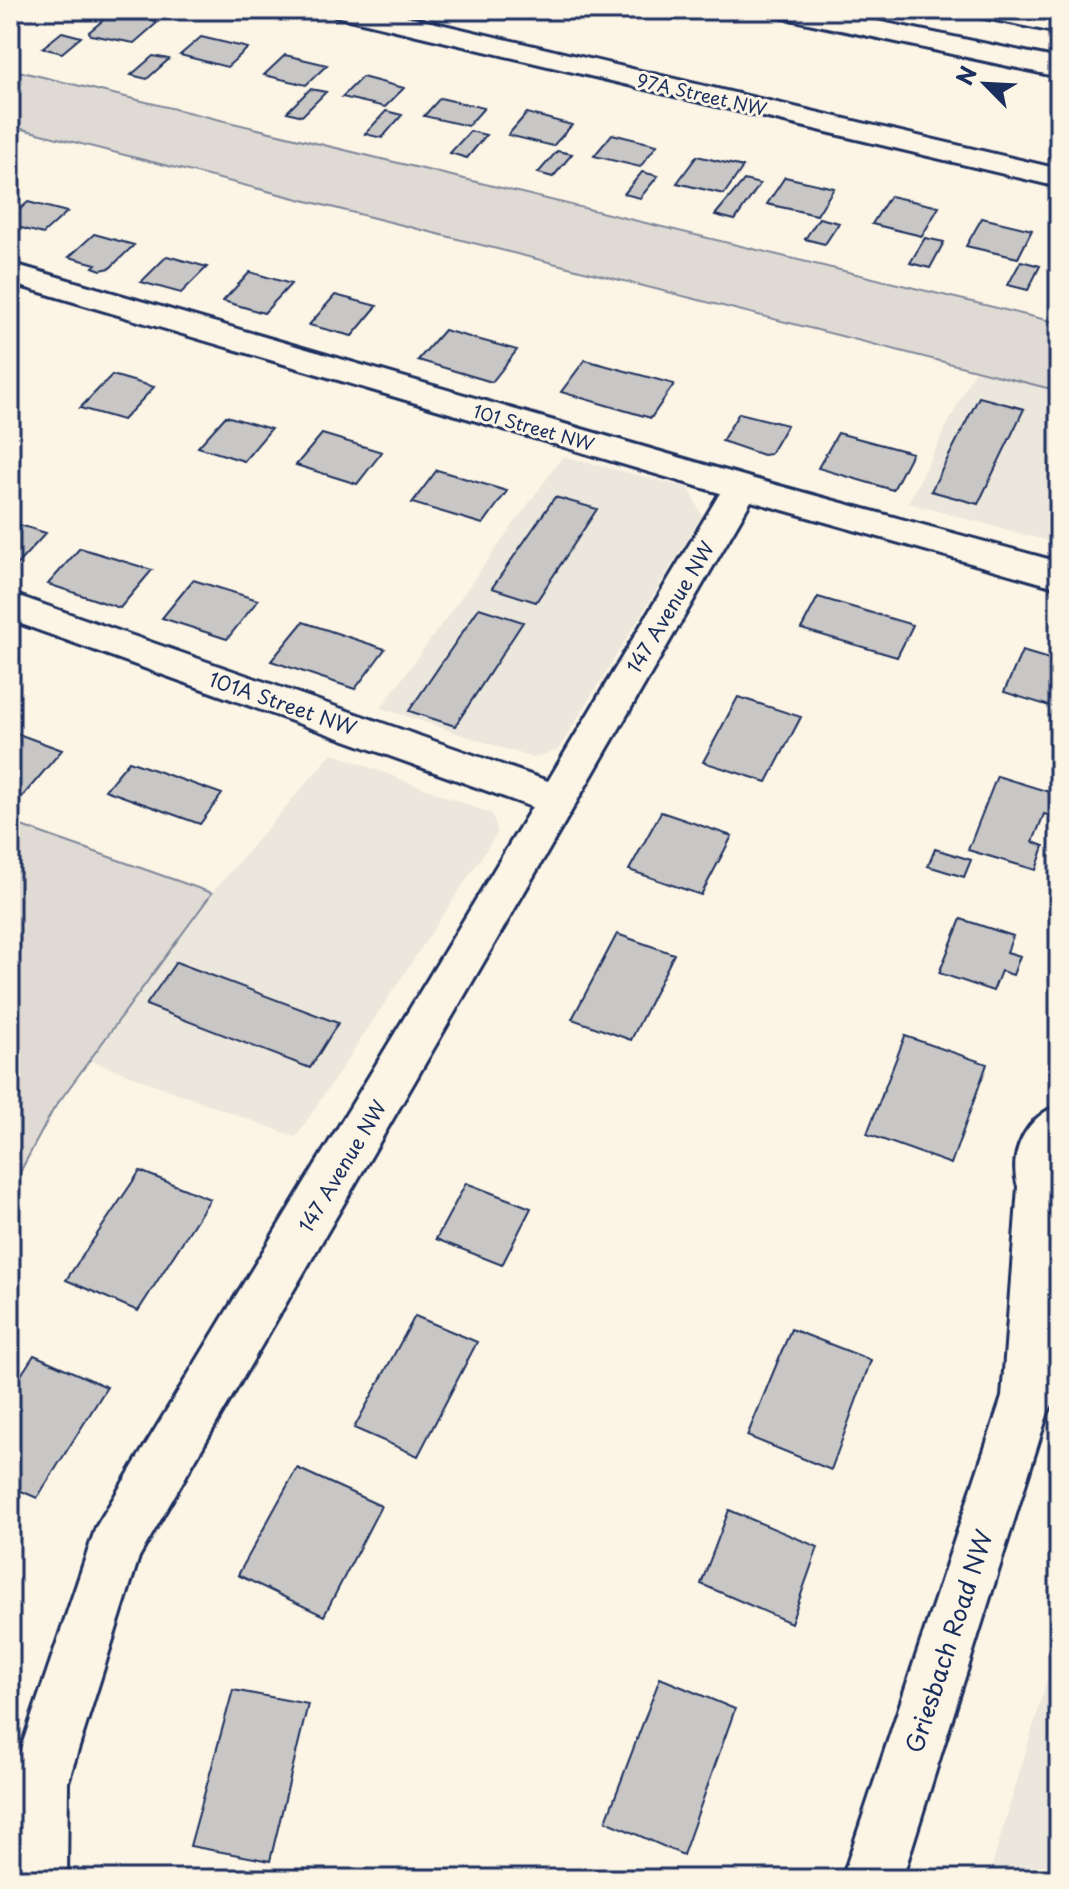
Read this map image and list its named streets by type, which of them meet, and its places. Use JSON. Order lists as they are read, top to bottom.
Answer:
{
  "streets": {
    "street": [
      "97A Street NW",
      "101 Street NW",
      "147 Avenue NW",
      "101A Street NW",
      "Griesbach Road NW"
    ]
  },
  "crossings": [
    ["101 Street NW", "147 Avenue NW"],
    ["147 Avenue NW", "101A Street NW"]
  ],
  "north": "top left"
}
